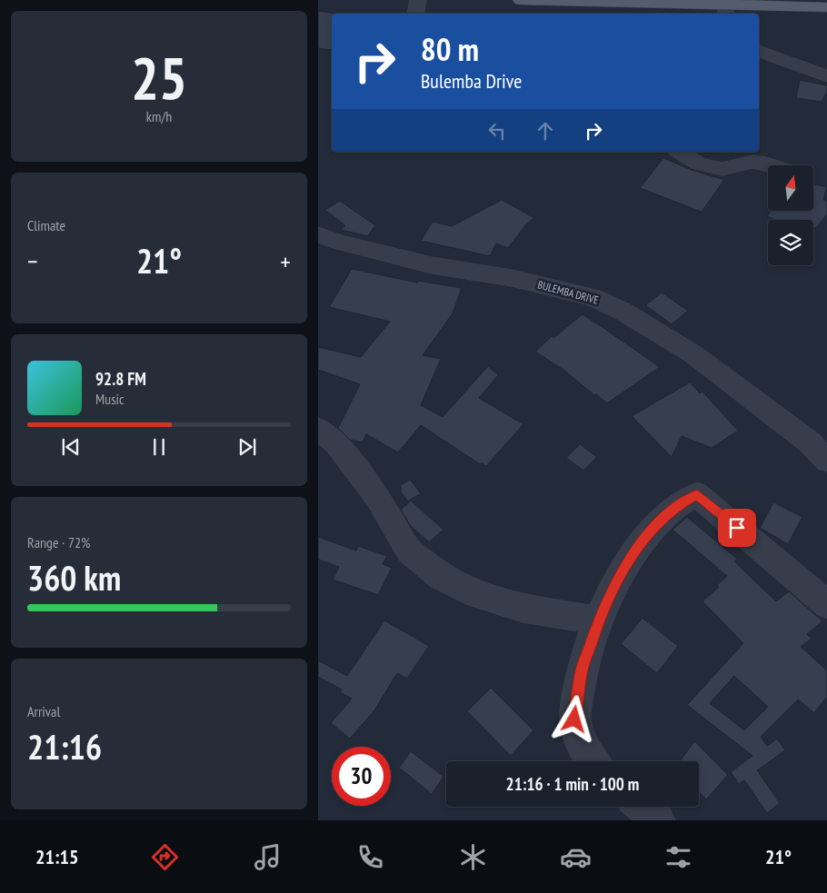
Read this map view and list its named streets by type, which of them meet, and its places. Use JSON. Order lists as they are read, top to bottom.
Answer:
{
  "streets": {
    "street": ["BULEMBA DRIVE"]
  },
  "north": "top",
  "page": {
    "tile": [
      ["25", "km/h"],
      "Climate",
      ["Range · 72%", "360 km"],
      ["Arrival", "21:16"]
    ],
    "turn": ["80 m", "Bulemba Drive"],
    "heat": ["−", "21°", "+"],
    "song": ["92.8 FM", "Music"],
    "limit": "30",
    "trip": "21:16 · 1 min · 100 m",
    "tabs": ["21:15", "21°"]
  }
}
